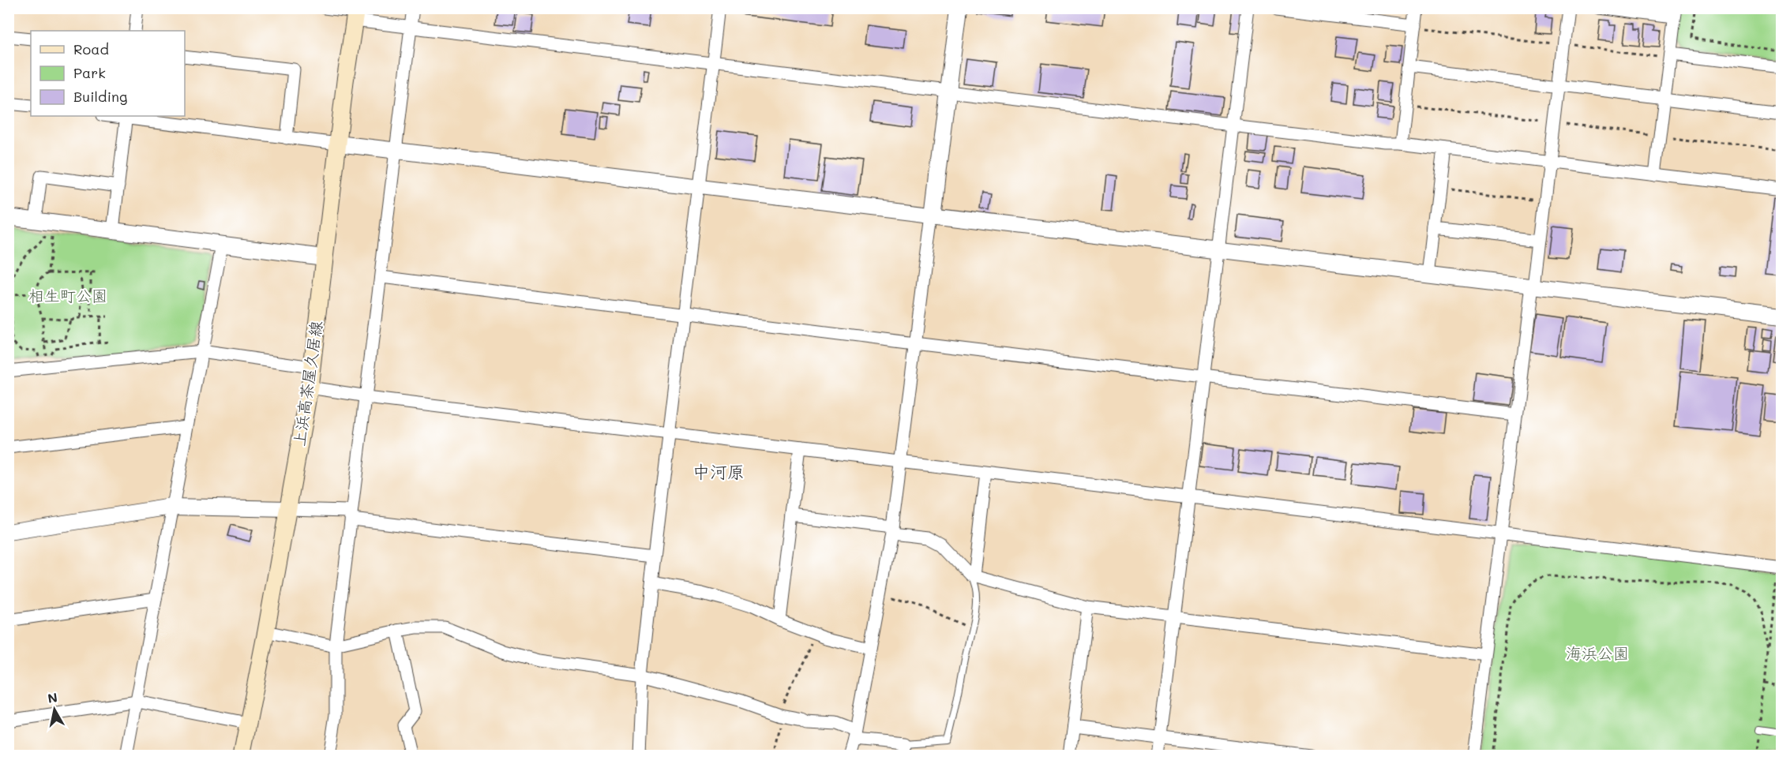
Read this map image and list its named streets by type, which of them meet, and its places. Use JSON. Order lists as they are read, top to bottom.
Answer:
{
  "streets": {
    "main road": ["上浜高茶屋久居線"]
  },
  "districts": ["中河原"],
  "parks": ["相生町公園", "海浜公園"],
  "legend": ["Road", "Park", "Building"],
  "north": "top"
}
